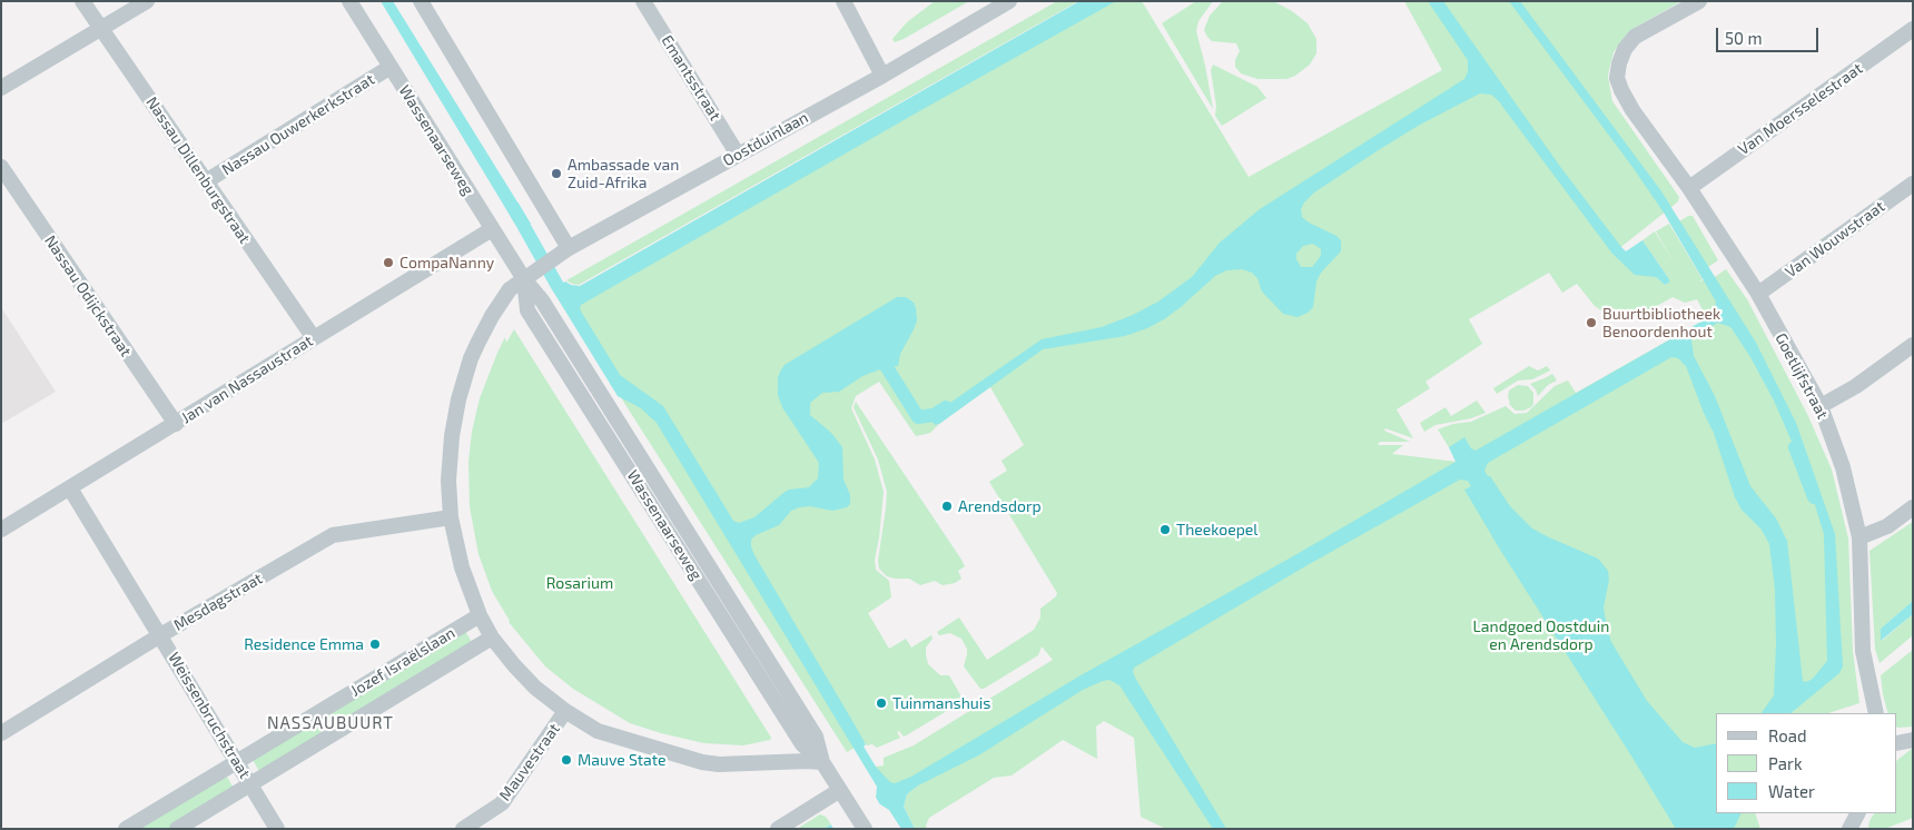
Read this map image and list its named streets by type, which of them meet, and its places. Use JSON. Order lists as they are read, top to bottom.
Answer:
{
  "streets": {
    "street": [
      "Emantsstraat",
      "Van Moersselestraat",
      "Nassau Ouwerkerkstraat",
      "Oostduinlaan",
      "Wassenaarseweg",
      "Nassau Dillenburgstraat",
      "Van Wouwstraat",
      "Nassau Odijckstraat",
      "Goetlijfstraat",
      "Jan van Nassaustraat",
      "Mesdagstraat",
      "Jozef Israëlslaan",
      "Weissenbruchstraat",
      "Mauvestraat"
    ]
  },
  "crossings": [
    ["Emantsstraat", "Oostduinlaan"],
    ["Van Moersselestraat", "Goetlijfstraat"],
    ["Nassau Ouwerkerkstraat", "Wassenaarseweg"],
    ["Nassau Ouwerkerkstraat", "Nassau Dillenburgstraat"],
    ["Oostduinlaan", "Wassenaarseweg"],
    ["Oostduinlaan", "Mesdagstraat"],
    ["Oostduinlaan", "Jozef Israëlslaan"],
    ["Oostduinlaan", "Mauvestraat"],
    ["Wassenaarseweg", "Jan van Nassaustraat"],
    ["Nassau Dillenburgstraat", "Jan van Nassaustraat"],
    ["Van Wouwstraat", "Goetlijfstraat"],
    ["Nassau Odijckstraat", "Jan van Nassaustraat"],
    ["Jan van Nassaustraat", "Weissenbruchstraat"],
    ["Mesdagstraat", "Weissenbruchstraat"],
    ["Jozef Israëlslaan", "Weissenbruchstraat"]
  ],
  "districts": ["NASSAUBUURT"],
  "parks": ["Rosarium", "Landgoed Oostduin en Arendsdorp"],
  "places": [
    "Ambassade van Zuid-Afrika",
    "CompaNanny",
    "Buurtbibliotheek Benoordenhout",
    "Arendsdorp",
    "Theekoepel",
    "Residence Emma",
    "Tuinmanshuis",
    "Mauve State"
  ],
  "legend": ["Road", "Park", "Water"],
  "scale_bar": "50 m"
}
